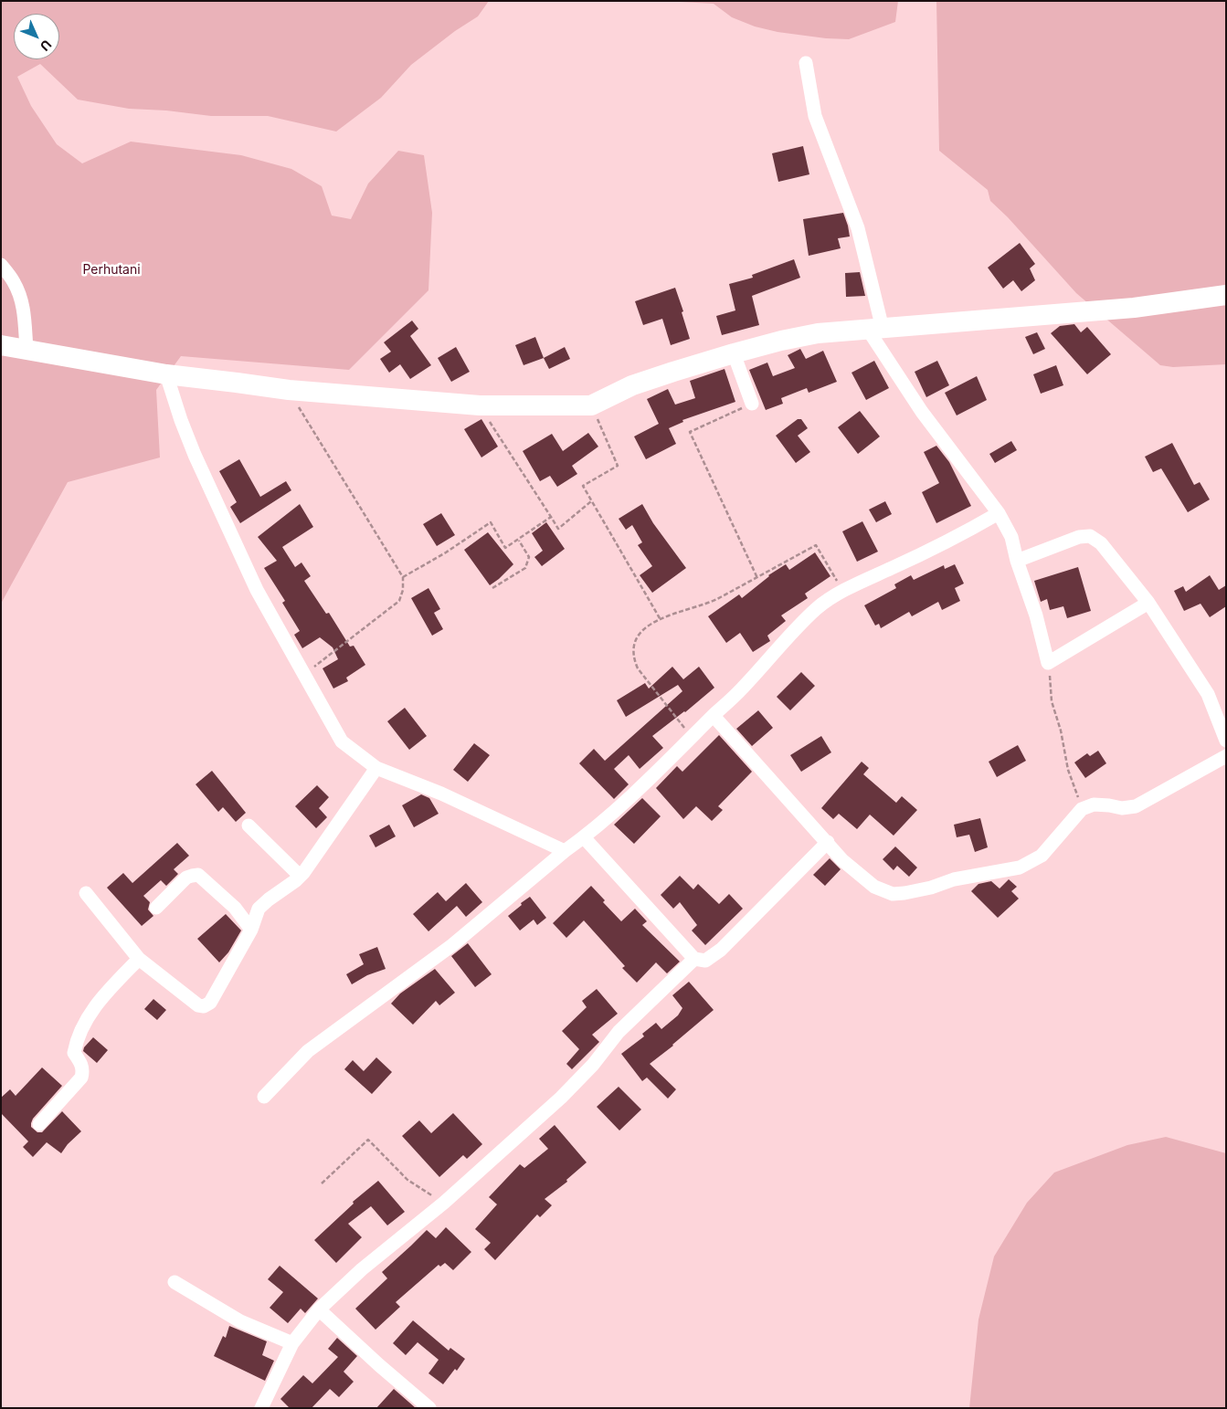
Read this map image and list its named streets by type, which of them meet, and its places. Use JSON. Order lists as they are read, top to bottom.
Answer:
{
  "parks": ["Perhutani"],
  "north": "bottom right"
}
